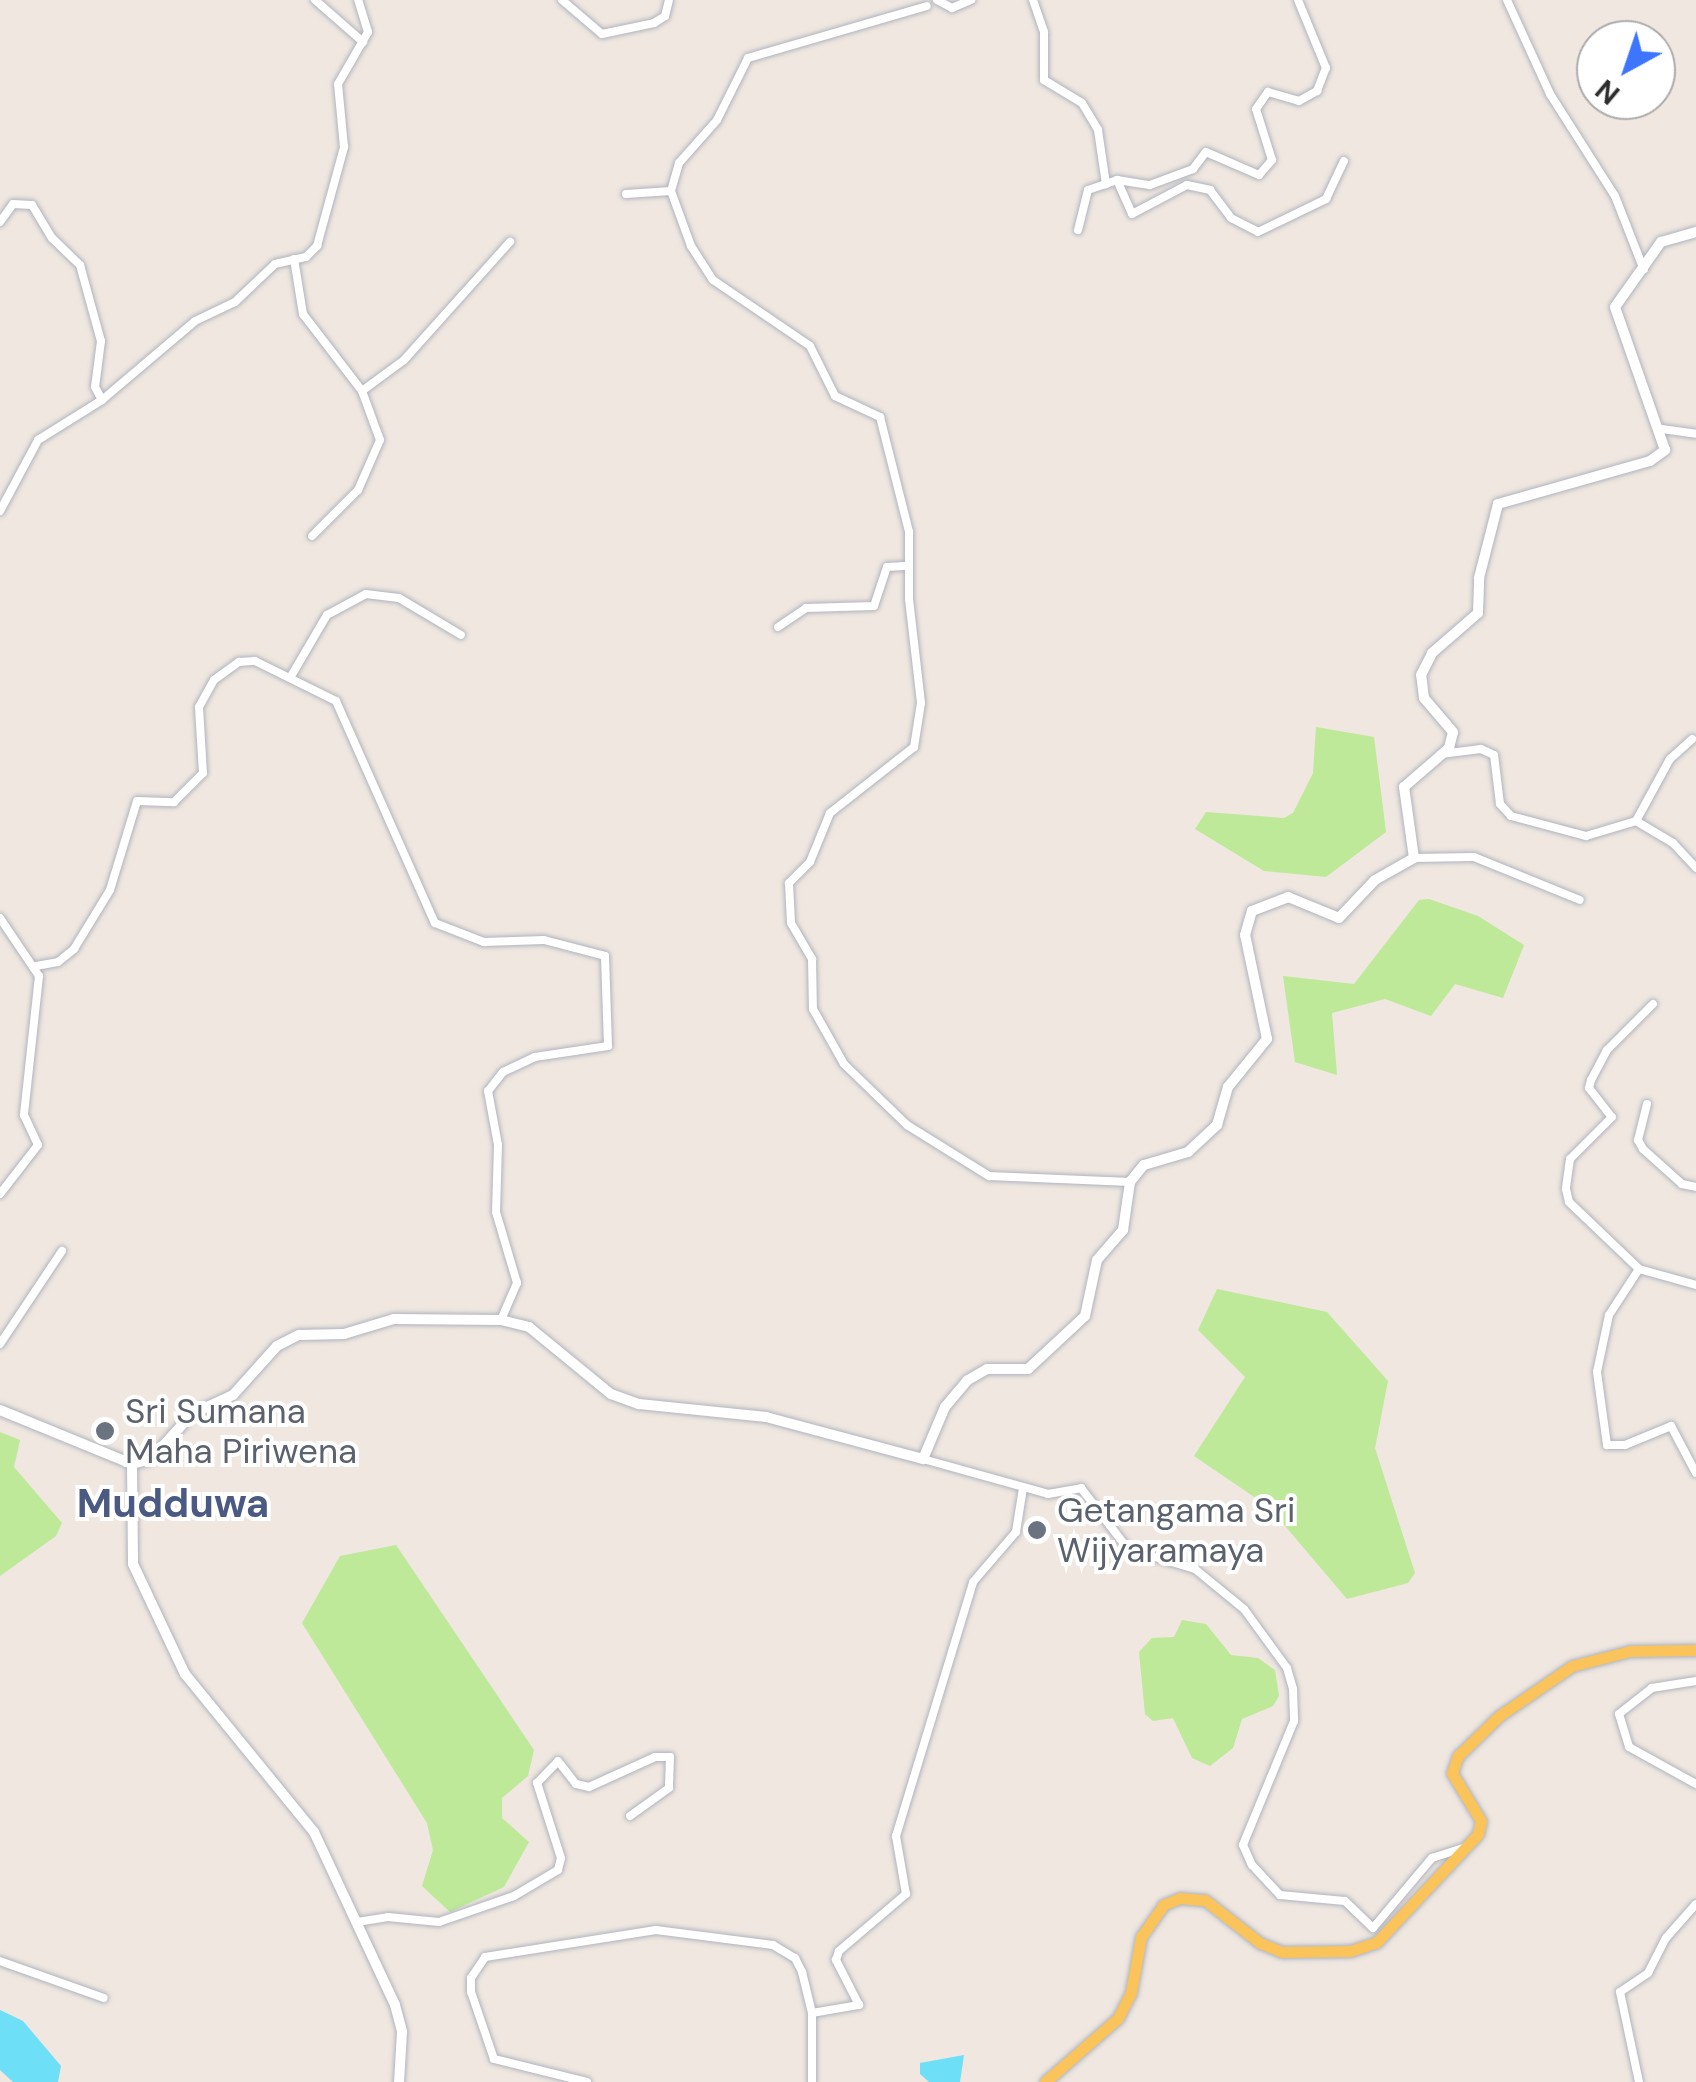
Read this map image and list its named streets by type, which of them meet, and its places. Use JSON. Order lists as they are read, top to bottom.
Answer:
{
  "districts": ["Mudduwa"],
  "places": ["Sri Sumana Maha Piriwena", "Getangama Sri Wijyaramaya"],
  "north": "bottom left"
}
